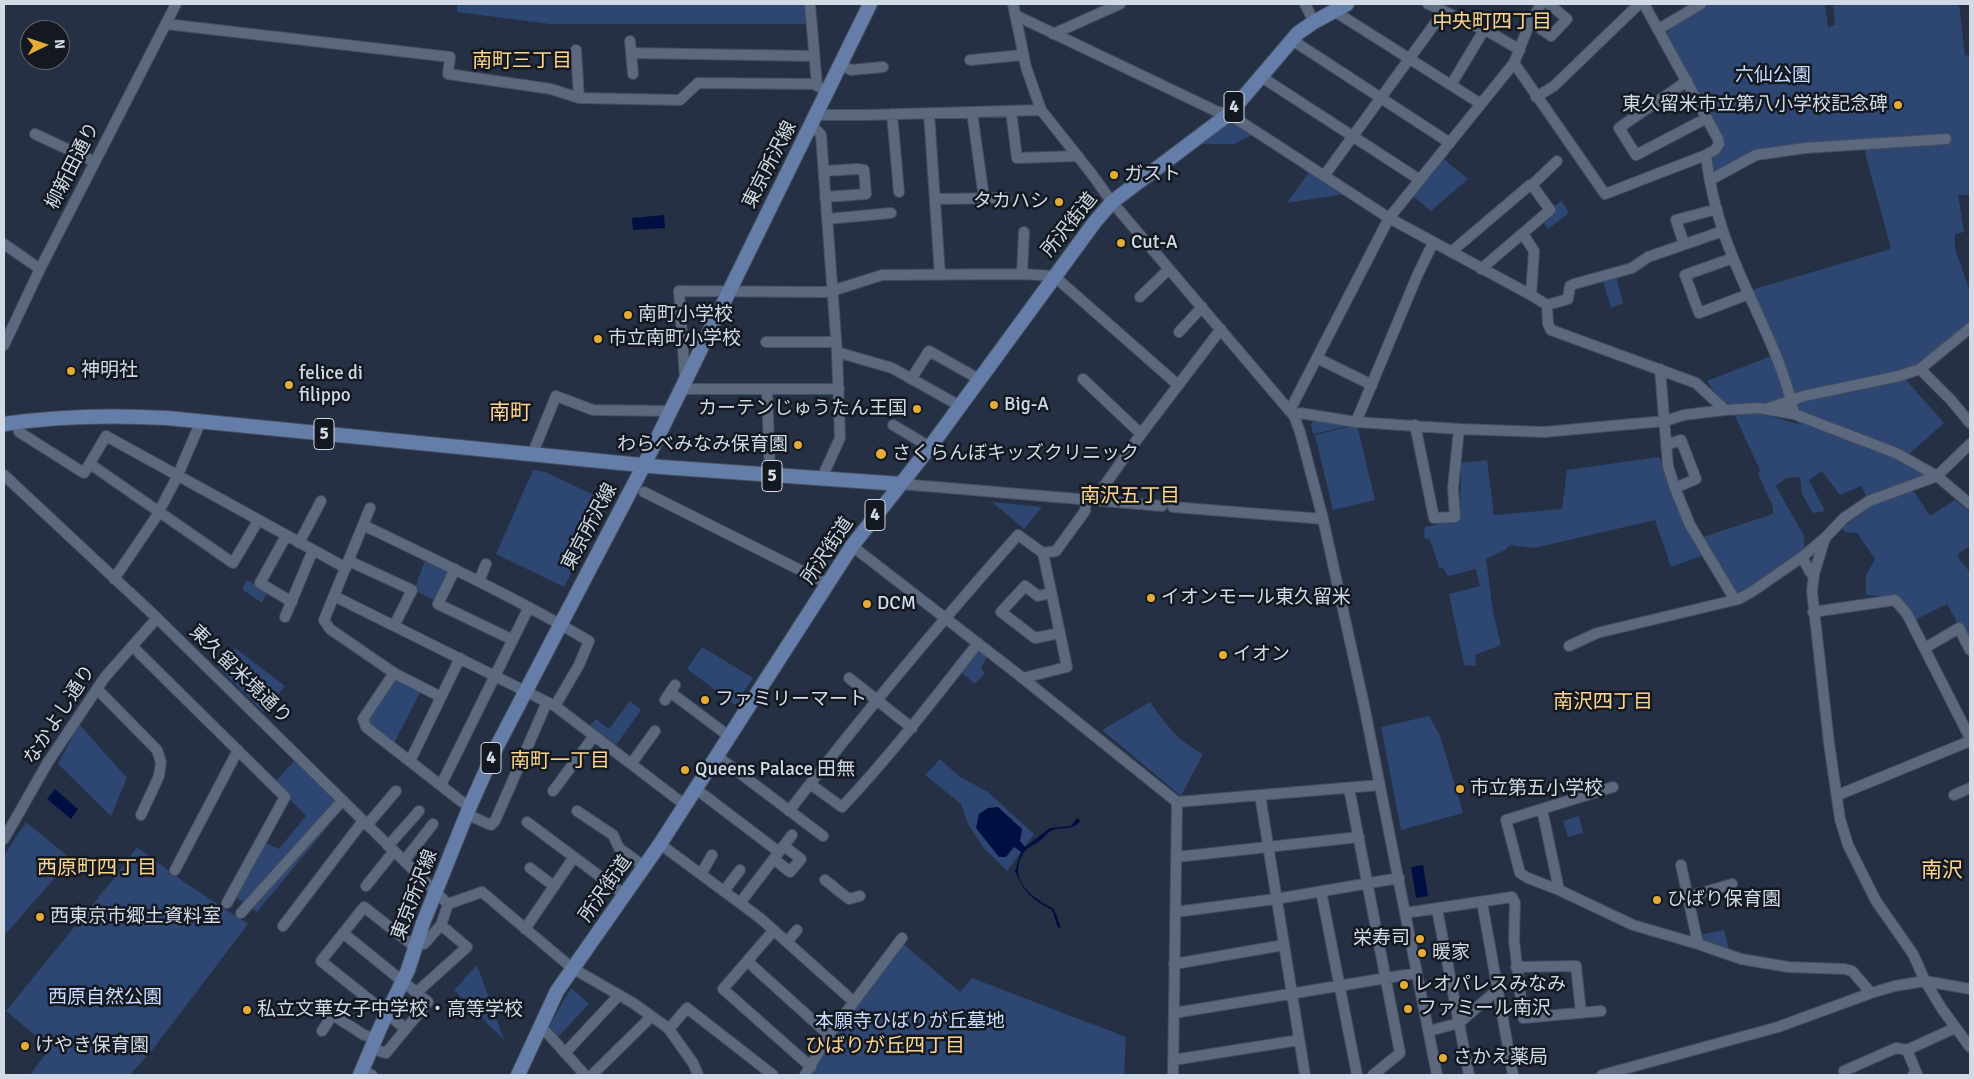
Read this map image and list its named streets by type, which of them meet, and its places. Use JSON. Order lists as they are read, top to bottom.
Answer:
{
  "streets": {
    "main road": [
      "4",
      "東京所沢線",
      "所沢街道",
      "5"
    ],
    "street": ["柳新田通り", "東久留米境通り", "なかよし通り"]
  },
  "crossings": [
    ["東京所沢線", "5"],
    ["東京所沢線", "東久留米境通り"],
    ["所沢街道", "5"],
    ["東久留米境通り", "なかよし通り"]
  ],
  "districts": [
    "中央町四丁目",
    "南町三丁目",
    "南町",
    "南沢五丁目",
    "南沢四丁目",
    "南町一丁目",
    "西原町四丁目",
    "南沢",
    "ひばりが丘四丁目"
  ],
  "parks": ["六仙公園", "西原自然公園", "本願寺ひばりが丘墓地"],
  "places": [
    "東久留米市立第八小学校記念碑",
    "ガスト",
    "タカハシ",
    "Cut-A",
    "南町小学校",
    "市立南町小学校",
    "神明社",
    "felice di filippo",
    "Big-A",
    "カーテンじゅうたん王国",
    "わらべみなみ保育園",
    "さくらんぼキッズクリニック",
    "イオンモール東久留米",
    "DCM",
    "イオン",
    "ファミリーマート",
    "Queens Palace 田無",
    "市立第五小学校",
    "ひばり保育園",
    "西東京市郷土資料室",
    "栄寿司",
    "暖家",
    "レオパレスみなみ",
    "ファミール南沢",
    "私立文華女子中学校・高等学校",
    "けやき保育園",
    "さかえ薬局"
  ],
  "north": "right"
}
